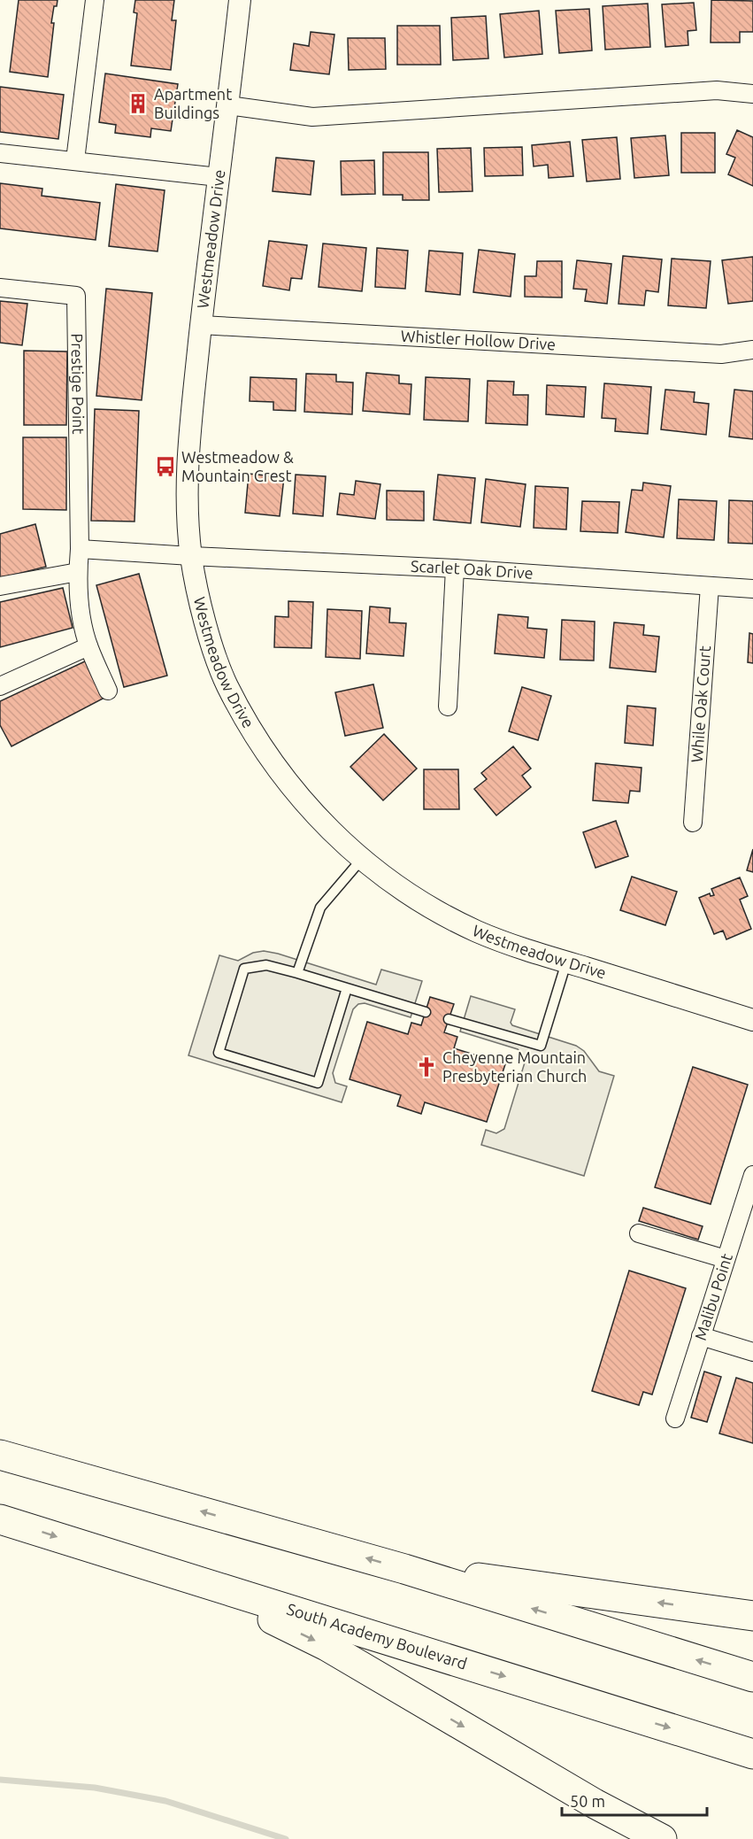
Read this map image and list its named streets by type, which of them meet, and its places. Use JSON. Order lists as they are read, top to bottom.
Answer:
{
  "streets": {
    "highway": ["South Academy Boulevard"],
    "street": [
      "Westmeadow Drive",
      "Whistler Hollow Drive",
      "Prestige Point",
      "Scarlet Oak Drive",
      "While Oak Court",
      "Malibu Point"
    ]
  },
  "crossings": [
    ["Westmeadow Drive", "Whistler Hollow Drive"],
    ["Westmeadow Drive", "Scarlet Oak Drive"],
    ["Scarlet Oak Drive", "While Oak Court"]
  ],
  "places": {
    "building": ["Apartment Buildings"],
    "bus stop": ["Westmeadow & Mountain Crest"],
    "church": ["Cheyenne Mountain Presbyterian Church"]
  },
  "scale_bar": "50 m"
}
